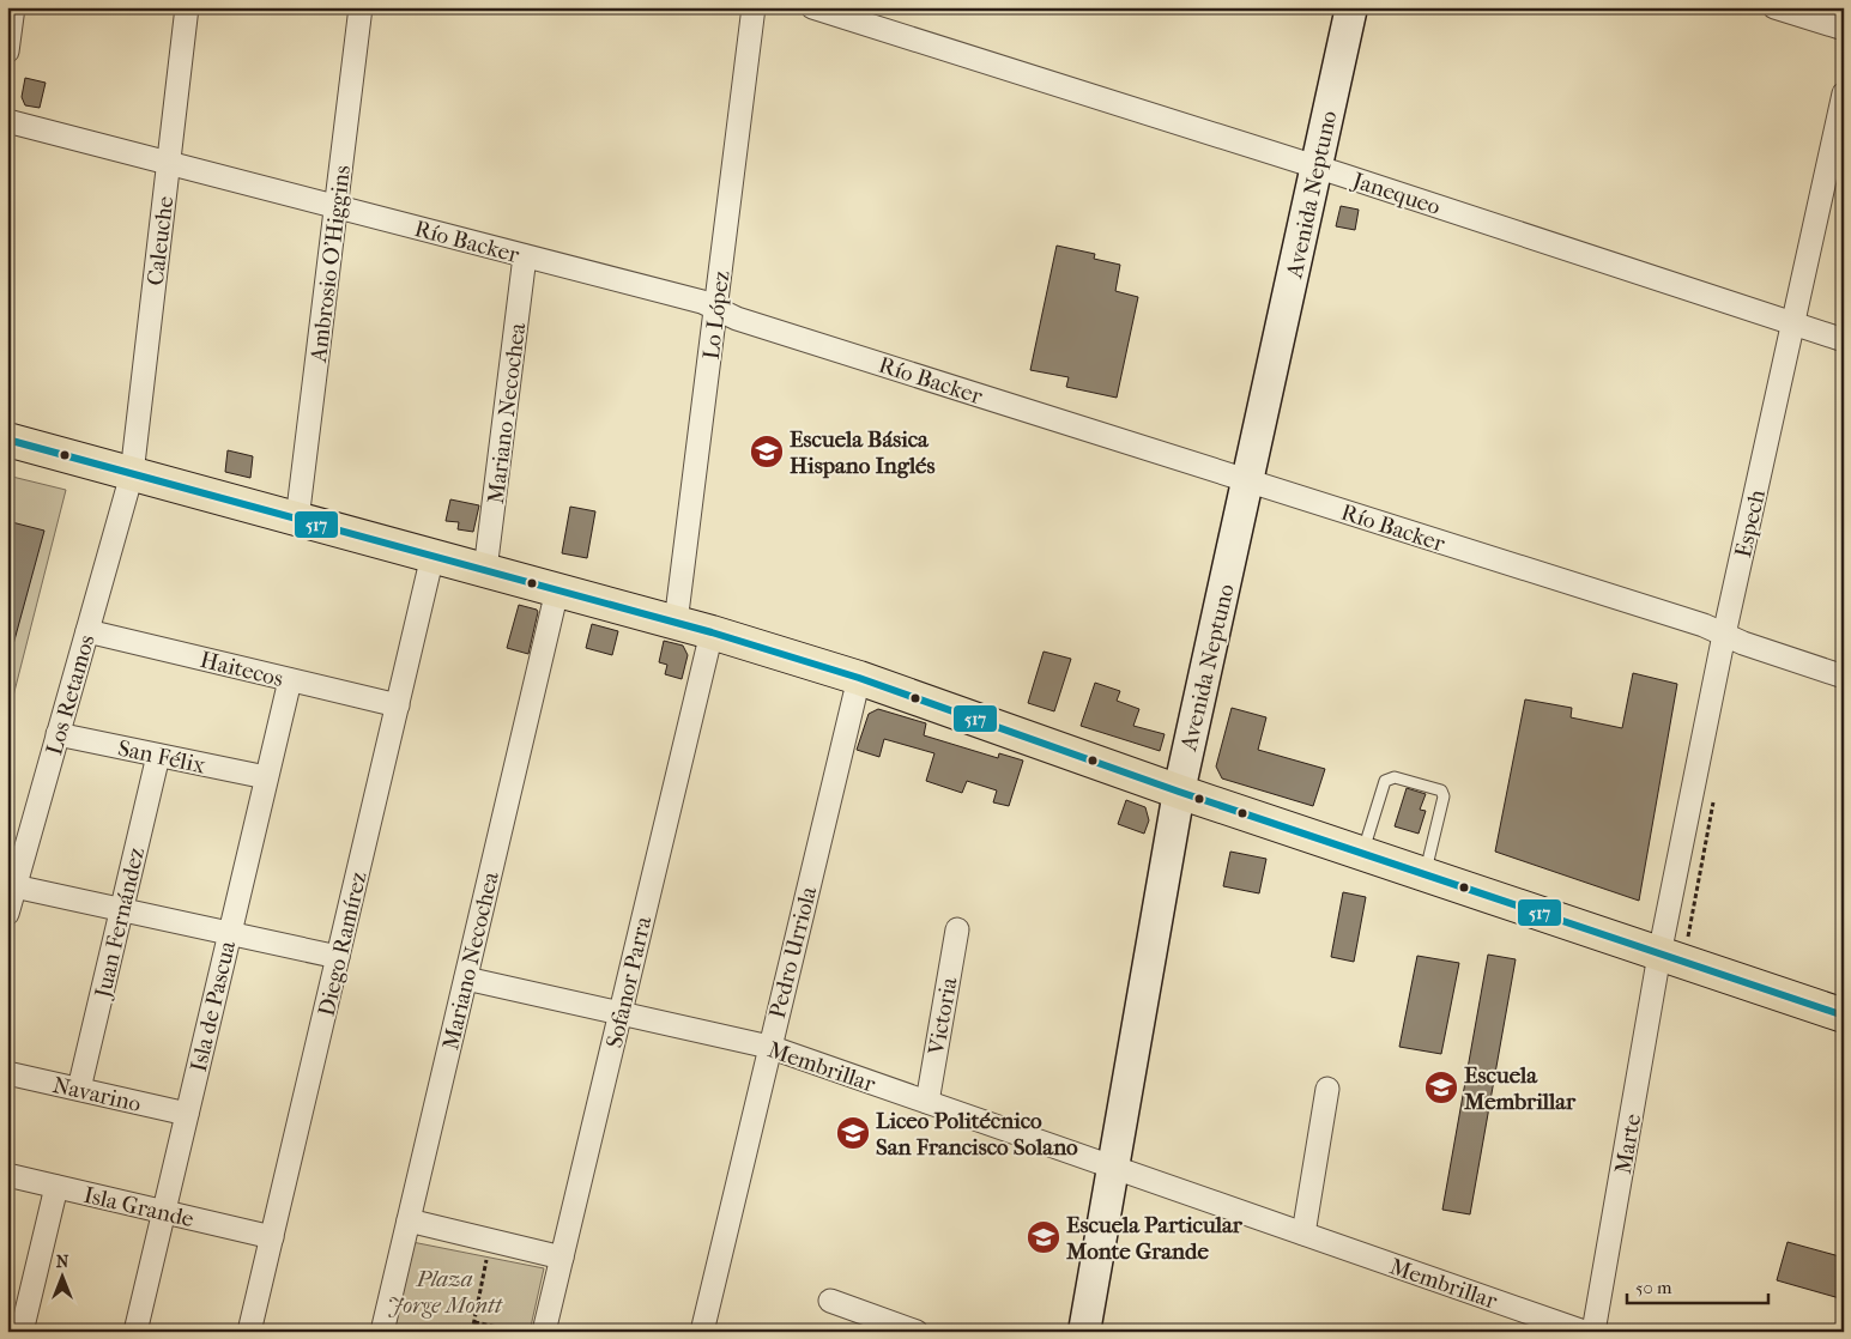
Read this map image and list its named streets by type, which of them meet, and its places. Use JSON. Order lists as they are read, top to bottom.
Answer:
{
  "streets": {
    "main road": ["Avenida Neptuno"],
    "street": [
      "Janequeo",
      "Caleuche",
      "Río Backer",
      "Ambrosio O'Higgins",
      "Lo López",
      "Mariano Necochea",
      "Espech",
      "Haitecos",
      "Los Retamos",
      "San Félix",
      "Juan Fernández",
      "Diego Ramírez",
      "Pedro Urriola",
      "Sofanor Parra",
      "Isla de Pascua",
      "Victoria",
      "Membrillar",
      "Navarino",
      "Marte",
      "Isla Grande"
    ]
  },
  "crossings": [
    ["Janequeo", "Avenida Neptuno"],
    ["Janequeo", "Espech"],
    ["Avenida Neptuno", "Río Backer"],
    ["Avenida Neptuno", "Membrillar"],
    ["Caleuche", "Río Backer"],
    ["Caleuche", "Los Retamos"],
    ["Río Backer", "Ambrosio O'Higgins"],
    ["Río Backer", "Lo López"],
    ["Río Backer", "Mariano Necochea"],
    ["Río Backer", "Espech"],
    ["Mariano Necochea", "Membrillar"],
    ["Espech", "Marte"],
    ["Haitecos", "Los Retamos"],
    ["Haitecos", "Diego Ramírez"],
    ["Haitecos", "Isla de Pascua"],
    ["Los Retamos", "San Félix"],
    ["San Félix", "Juan Fernández"],
    ["San Félix", "Isla de Pascua"],
    ["Juan Fernández", "Navarino"],
    ["Diego Ramírez", "Isla Grande"],
    ["Pedro Urriola", "Membrillar"],
    ["Sofanor Parra", "Membrillar"],
    ["Isla de Pascua", "Navarino"],
    ["Isla de Pascua", "Isla Grande"],
    ["Victoria", "Membrillar"]
  ],
  "parks": ["Plaza Jorge Montt"],
  "places": {
    "school or university": [
      "Escuela Básica Hispano Inglés",
      "Escuela Membrillar",
      "Liceo Politécnico San Francisco Solano",
      "Escuela Particular Monte Grande"
    ]
  },
  "lines": ["transit line 517"],
  "scale_bar": "50 m",
  "north": "top"
}
